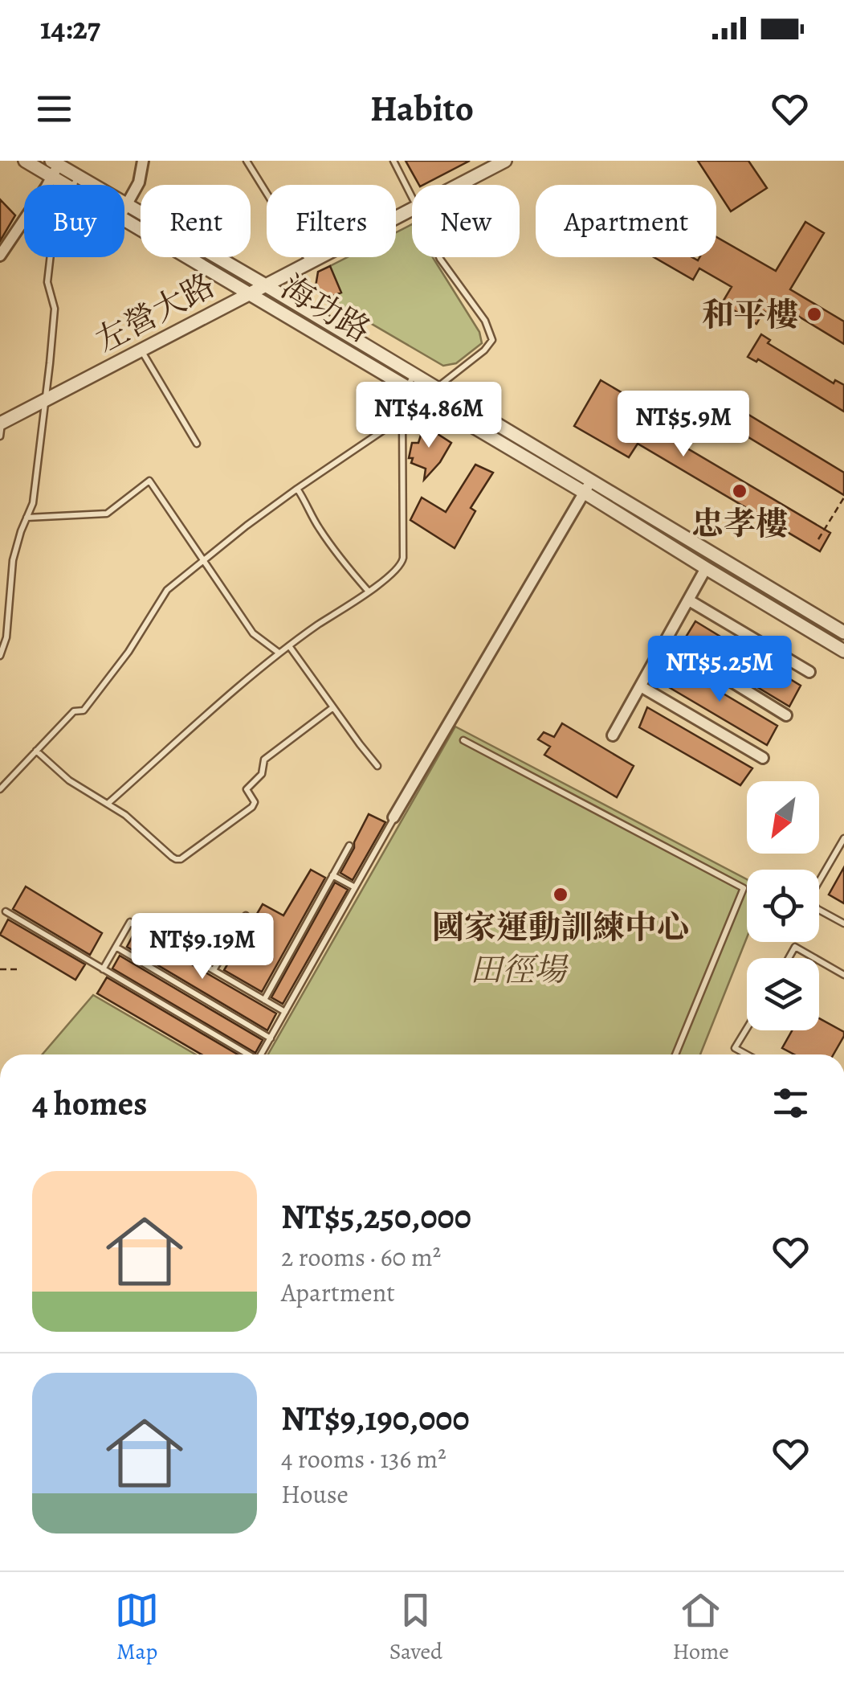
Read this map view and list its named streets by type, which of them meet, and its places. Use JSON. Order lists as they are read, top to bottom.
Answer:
{
  "streets": {
    "street": ["海功路", "左營大路"]
  },
  "crossings": [
    ["海功路", "左營大路"]
  ],
  "parks": ["田徑場"],
  "places": ["和平樓", "忠孝樓", "國家運動訓練中心"],
  "north": "bottom left",
  "page": {
    "status": "14:27",
    "header": "Habito",
    "chip": [
      "Buy",
      "Rent",
      "Filters",
      "New",
      "Apartment"
    ],
    "price": [
      "NT$4.86M",
      "NT$5.9M",
      "NT$5.25M",
      "NT$9.19M"
    ],
    "heading": "4 homes",
    "list": [
      {
        "name": "NT$5,250,000",
        "note": "2 rooms · 60 m² · Apartment"
      },
      {
        "name": "NT$9,190,000",
        "note": "4 rooms · 136 m² · House"
      }
    ],
    "tabs": ["Map", "Saved", "Home"]
  }
}
